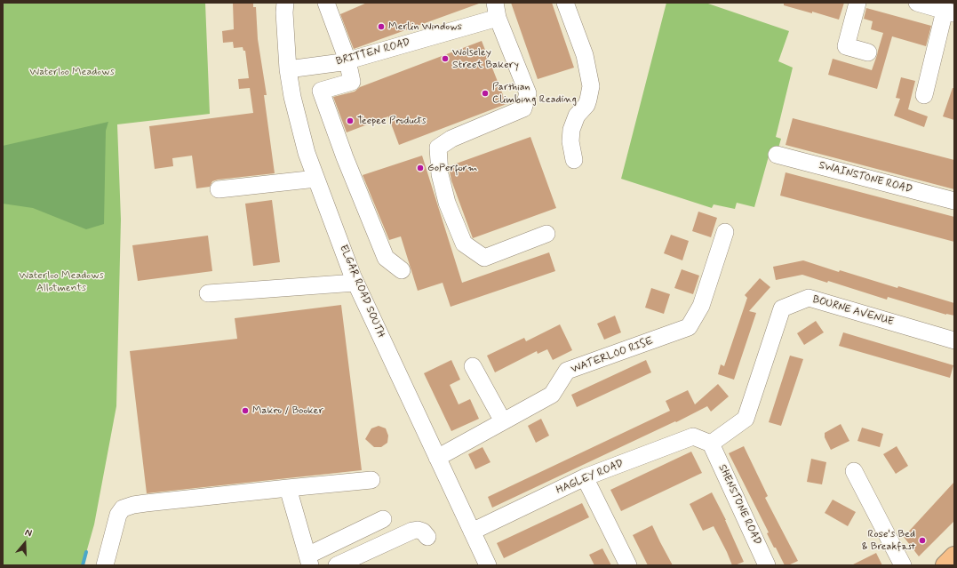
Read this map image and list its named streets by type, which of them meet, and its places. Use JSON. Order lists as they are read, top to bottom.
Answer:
{
  "streets": {
    "street": [
      "BRITTEN ROAD",
      "SWAINSTONE ROAD",
      "ELGAR ROAD SOUTH",
      "BOURNE AVENUE",
      "WATERLOO RISE",
      "HAGLEY ROAD",
      "SHENSTONE ROAD"
    ]
  },
  "crossings": [
    ["BRITTEN ROAD", "ELGAR ROAD SOUTH"],
    ["ELGAR ROAD SOUTH", "WATERLOO RISE"],
    ["ELGAR ROAD SOUTH", "HAGLEY ROAD"],
    ["BOURNE AVENUE", "HAGLEY ROAD"],
    ["BOURNE AVENUE", "SHENSTONE ROAD"],
    ["HAGLEY ROAD", "SHENSTONE ROAD"]
  ],
  "parks": ["Waterloo Meadows", "Waterloo Meadows Allotments"],
  "places": [
    "Merlin Windows",
    "Wolseley Street Bakery",
    "Parthian Climbing Reading",
    "Teepee Products",
    "GoPerform",
    "Makro / Booker",
    "Rose's Bed & Breakfast"
  ],
  "north": "top"
}
